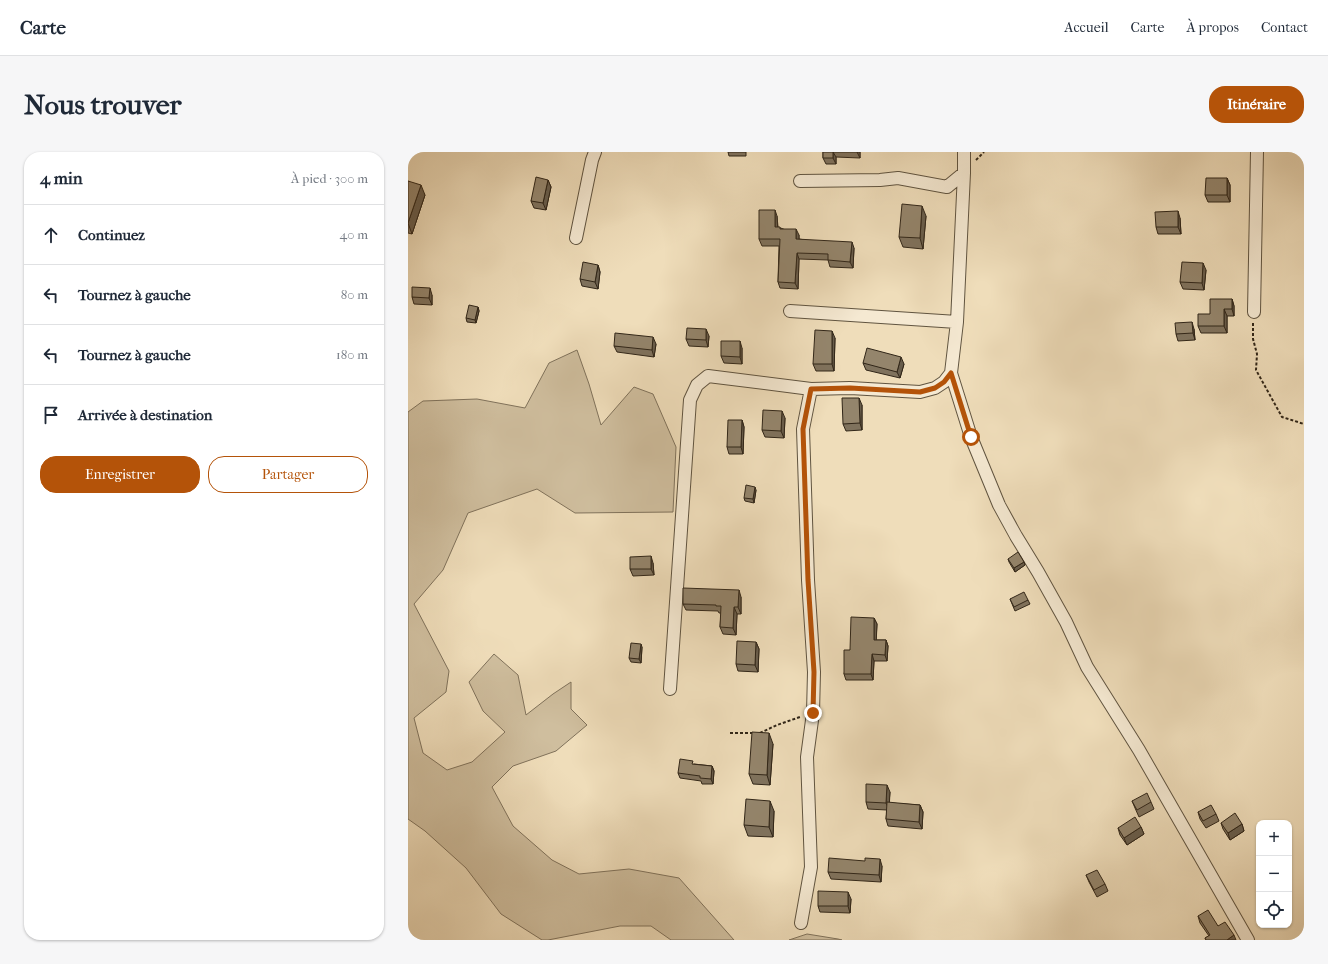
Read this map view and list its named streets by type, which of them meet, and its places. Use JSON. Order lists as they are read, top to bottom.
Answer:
{
  "page": {
    "header": "Carte",
    "nav": [
      "Accueil",
      "Carte",
      "À propos",
      "Contact"
    ],
    "buttons": [
      "Itinéraire",
      ["Enregistrer", "Partager"]
    ],
    "title": "Nous trouver",
    "heading": ["4 min", "À pied · 300 m"],
    "list": [
      ["Continuez", "40 m"],
      ["Tournez à gauche", "80 m"],
      ["Tournez à gauche", "180 m"],
      "Arrivée à destination"
    ],
    "map_buttons": ["+", "−"]
  }
}
